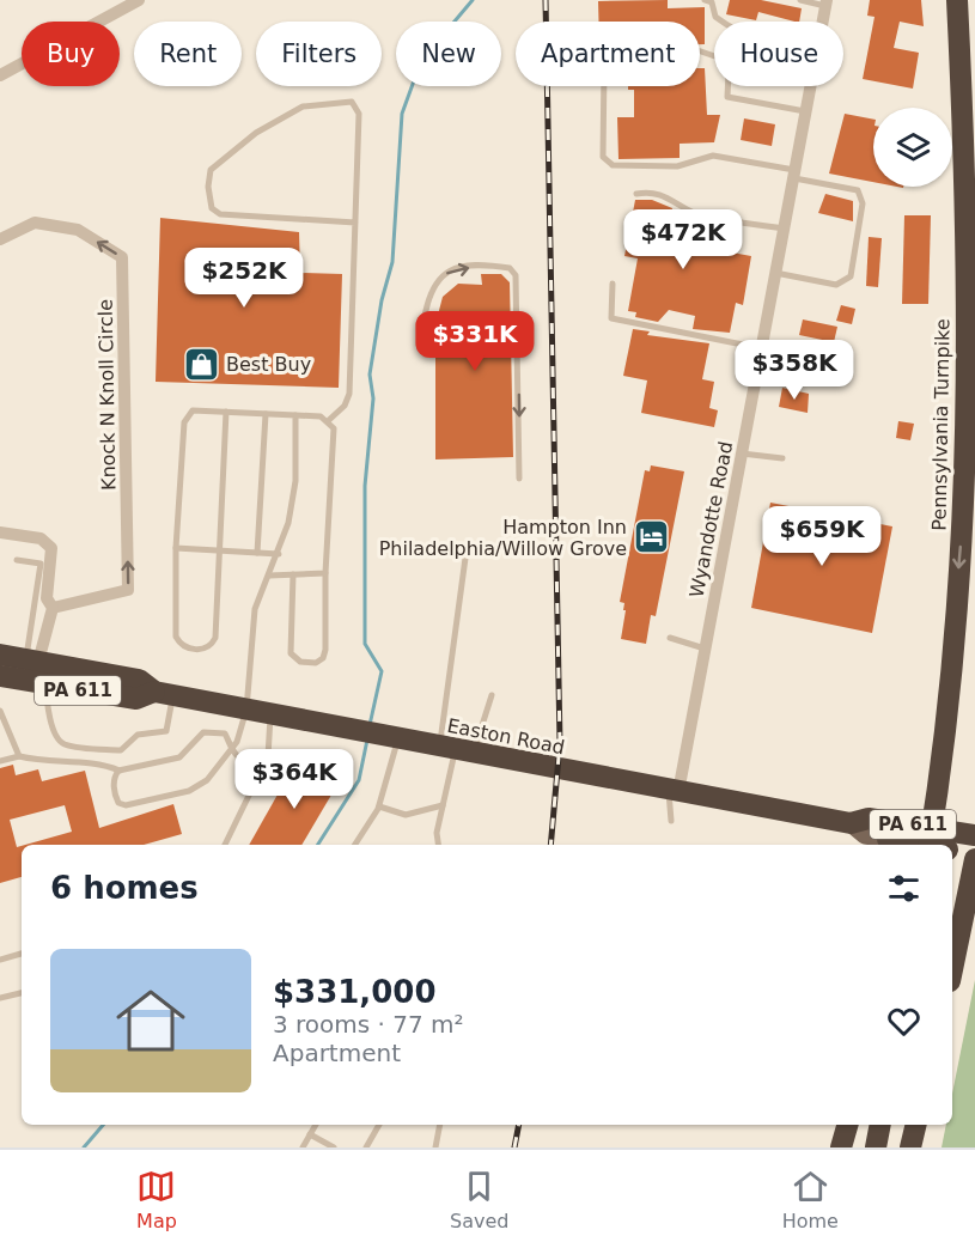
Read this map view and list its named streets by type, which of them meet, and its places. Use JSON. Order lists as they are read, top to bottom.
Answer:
{
  "streets": {
    "highway": ["Pennsylvania Turnpike", "PA 611", "Easton Road"],
    "street": ["Knock N Knoll Circle", "Wyandotte Road"]
  },
  "crossings": [
    ["Wyandotte Road", "Easton Road"]
  ],
  "one_way": ["Pennsylvania Turnpike"],
  "places": {
    "shop": ["Best Buy"],
    "hotel": ["Hampton Inn Philadelphia/Willow Grove"]
  },
  "page": {
    "chip": [
      "Buy",
      "Rent",
      "Filters",
      "New",
      "Apartment",
      "House"
    ],
    "price": [
      "$472K",
      "$252K",
      "$331K",
      "$358K",
      "$659K",
      "$364K"
    ],
    "heading": "6 homes",
    "list": [
      {
        "name": "$331,000",
        "note": "3 rooms · 77 m² · Apartment"
      }
    ],
    "tabs": ["Map", "Saved", "Home"]
  }
}
